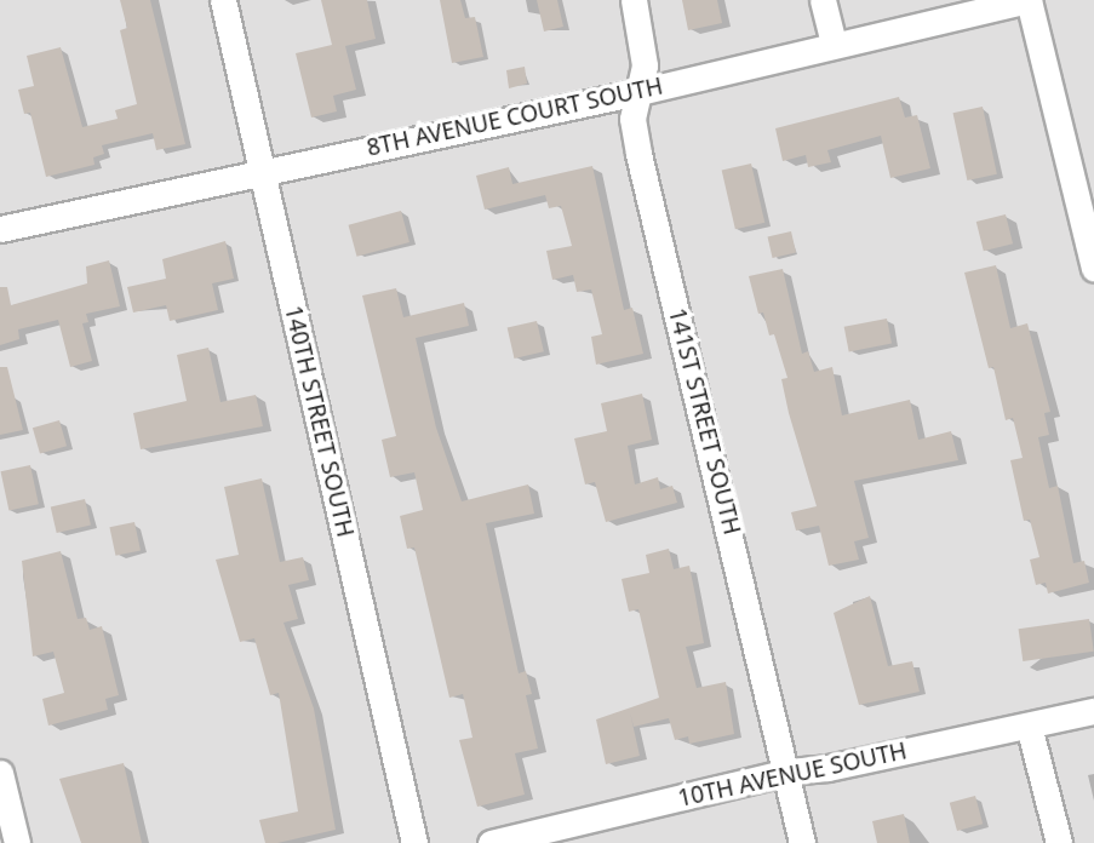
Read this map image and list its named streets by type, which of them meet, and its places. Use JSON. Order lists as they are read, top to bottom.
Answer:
{
  "streets": {
    "street": [
      "8TH AVENUE COURT SOUTH",
      "140TH STREET SOUTH",
      "141ST STREET SOUTH",
      "10TH AVENUE SOUTH"
    ]
  },
  "crossings": [
    ["8TH AVENUE COURT SOUTH", "140TH STREET SOUTH"],
    ["8TH AVENUE COURT SOUTH", "141ST STREET SOUTH"],
    ["141ST STREET SOUTH", "10TH AVENUE SOUTH"]
  ]
}
